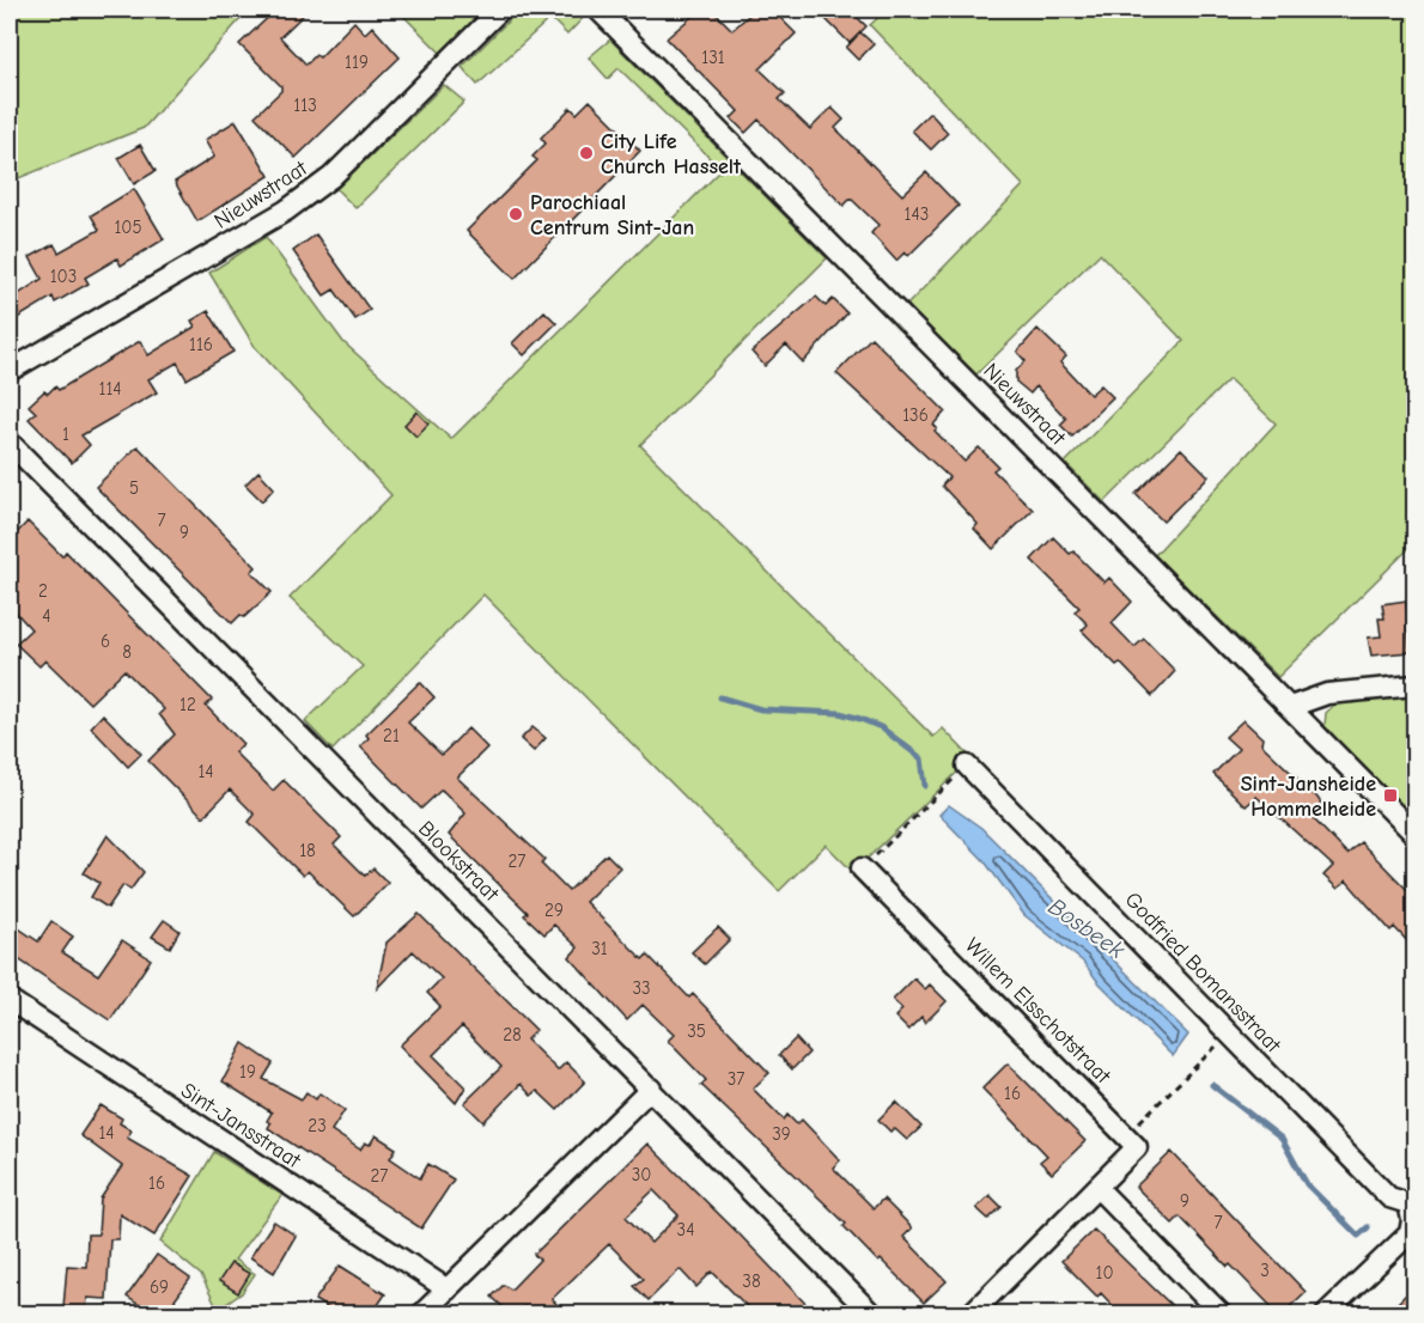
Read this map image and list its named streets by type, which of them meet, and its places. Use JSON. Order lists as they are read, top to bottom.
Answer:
{
  "streets": {
    "street": [
      "Nieuwstraat",
      "Blookstraat",
      "Godfried Bomansstraat",
      "Willem Elsschotstraat",
      "Sint-Jansstraat"
    ]
  },
  "water": ["Bosbeek"],
  "places": {
    "other": ["City Life Church Hasselt", "Parochiaal Centrum Sint-Jan"],
    "transit": ["Sint-Jansheide Hommelheide"]
  },
  "house_numbers": [
    "131",
    "119",
    "113",
    "143",
    "105",
    "103",
    "116",
    "114",
    "136",
    "1",
    "5",
    "7",
    "9",
    "2",
    "4",
    "6",
    "8",
    "12",
    "21",
    "14",
    "18",
    "27",
    "29",
    "31",
    "33",
    "35",
    "28",
    "19",
    "37",
    "16",
    "23",
    "14",
    "39",
    "30",
    "27",
    "16",
    "9",
    "7",
    "34",
    "3",
    "10",
    "38",
    "69"
  ]
}
